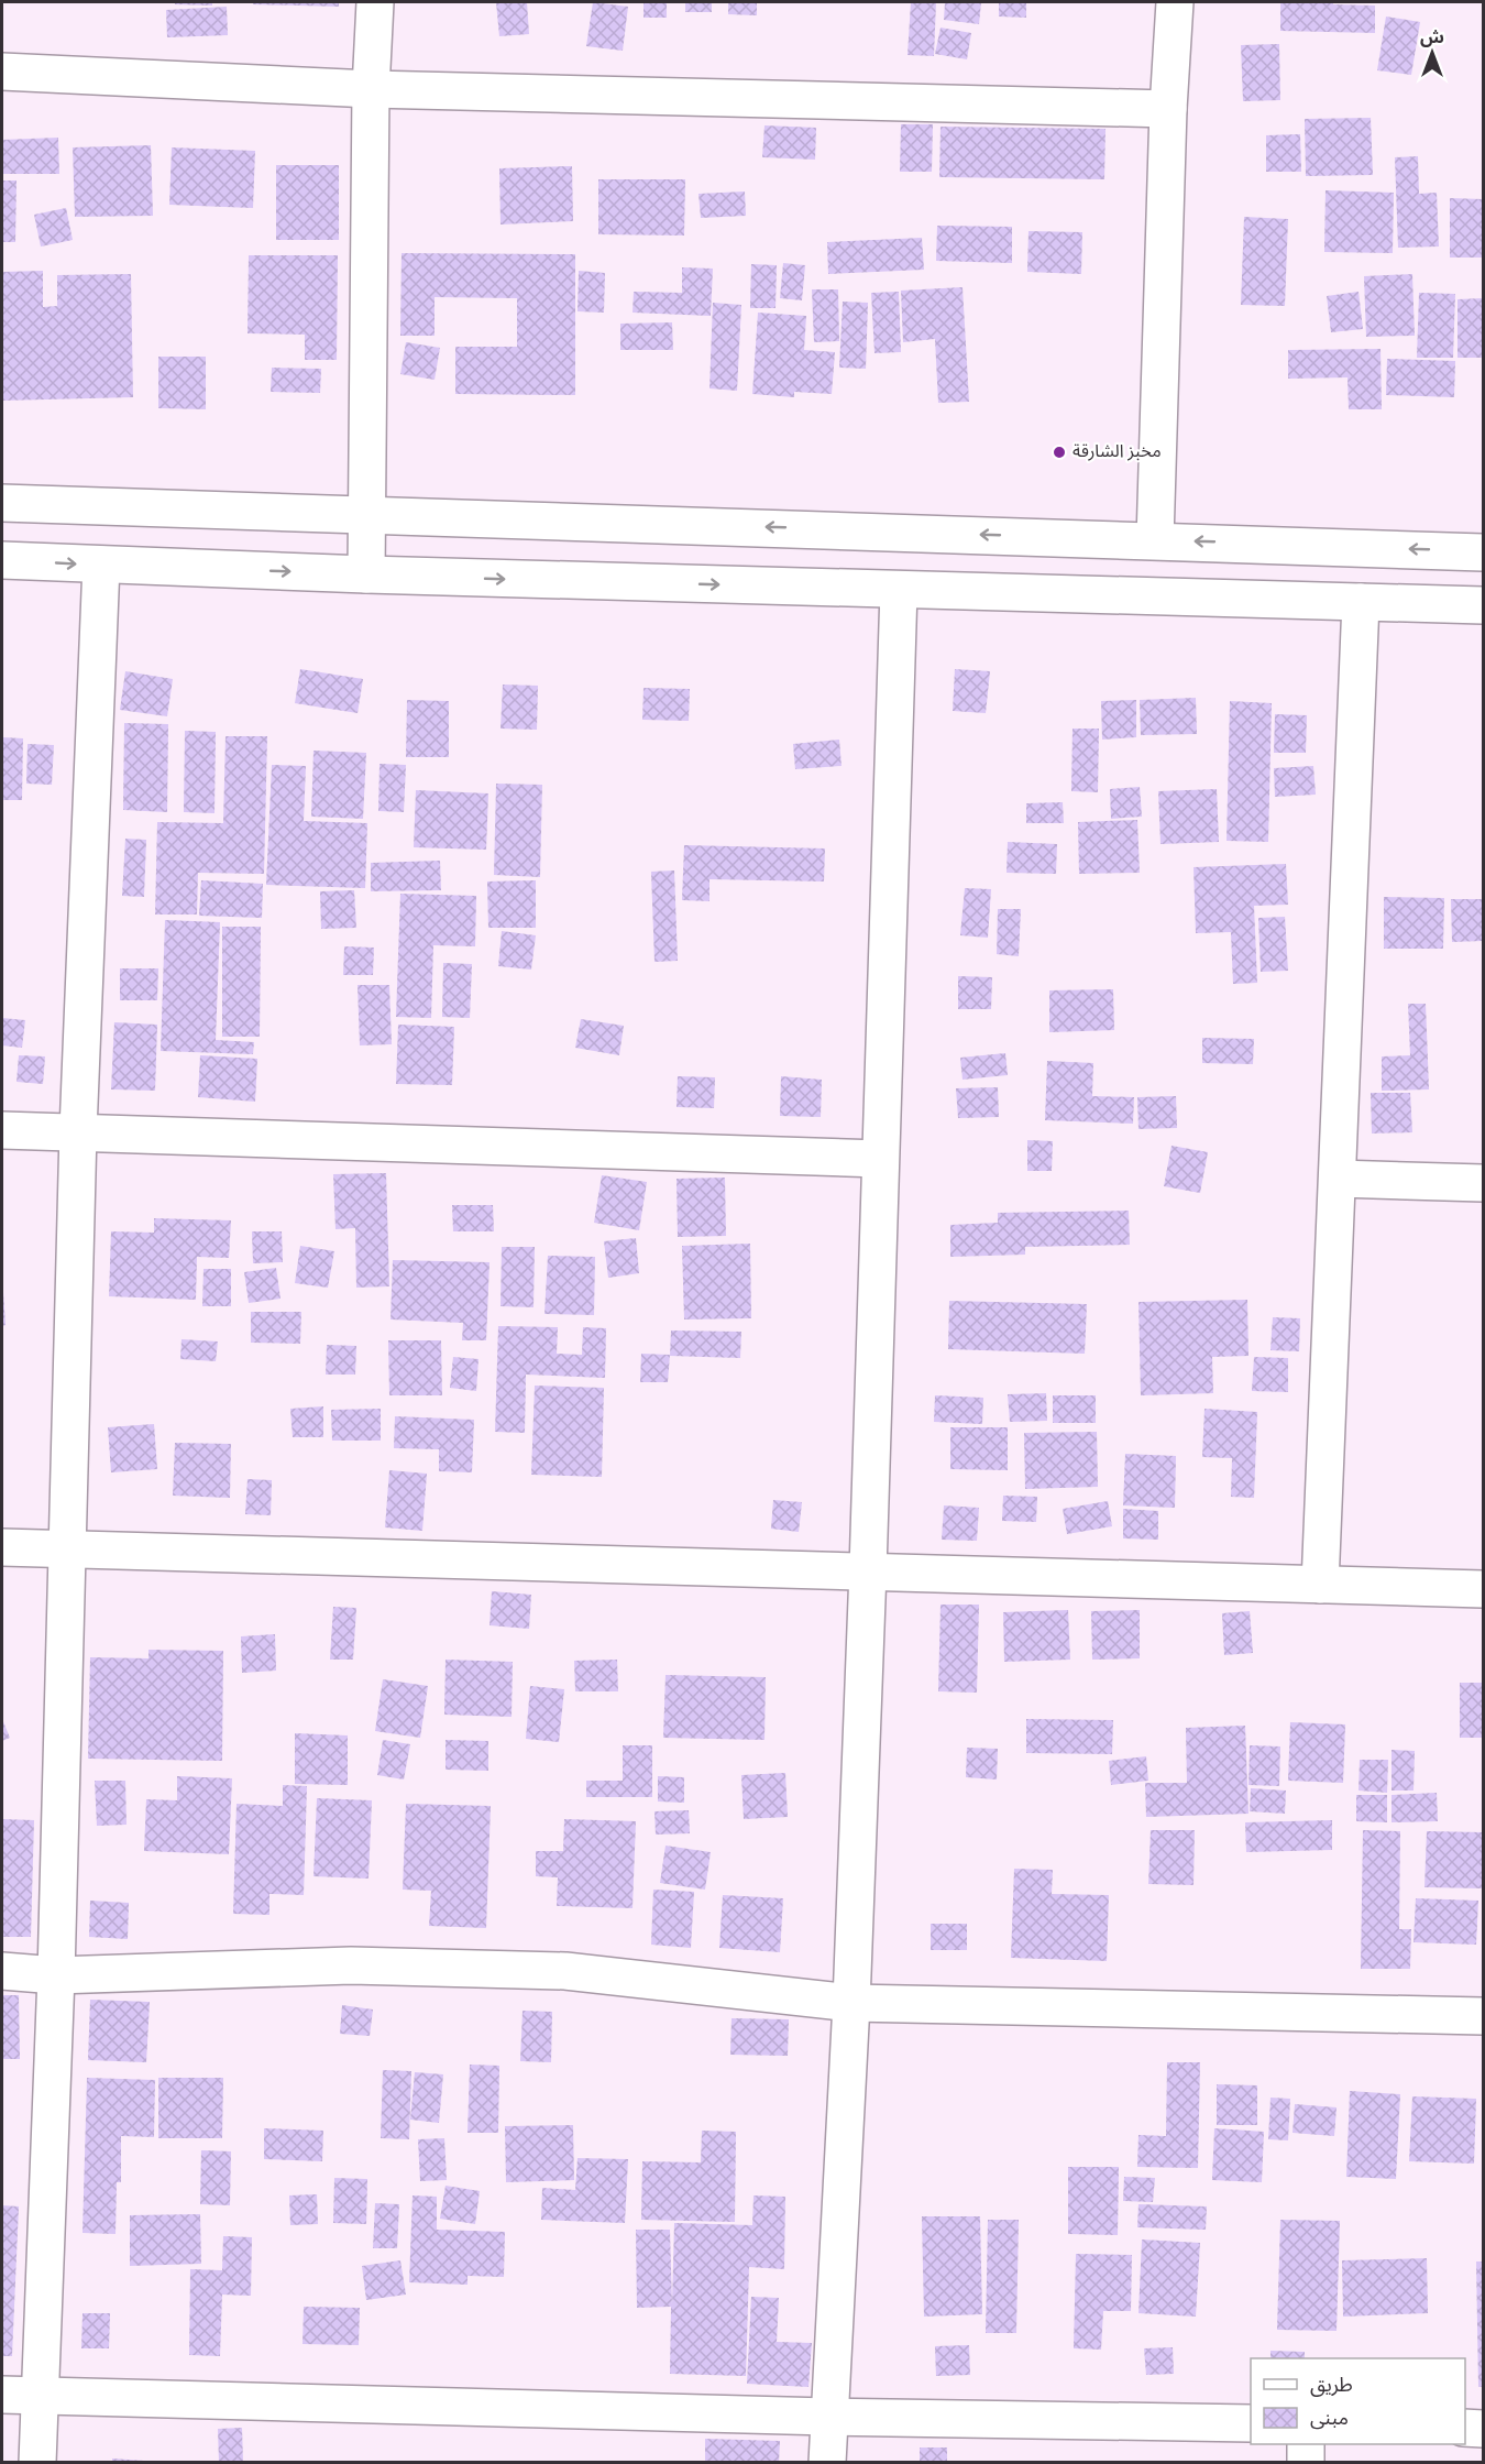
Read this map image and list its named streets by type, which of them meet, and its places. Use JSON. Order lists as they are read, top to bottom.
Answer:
{
  "places": ["مخبز الشارقة"],
  "legend": ["طريق", "مبنى"],
  "north": "top"
}
